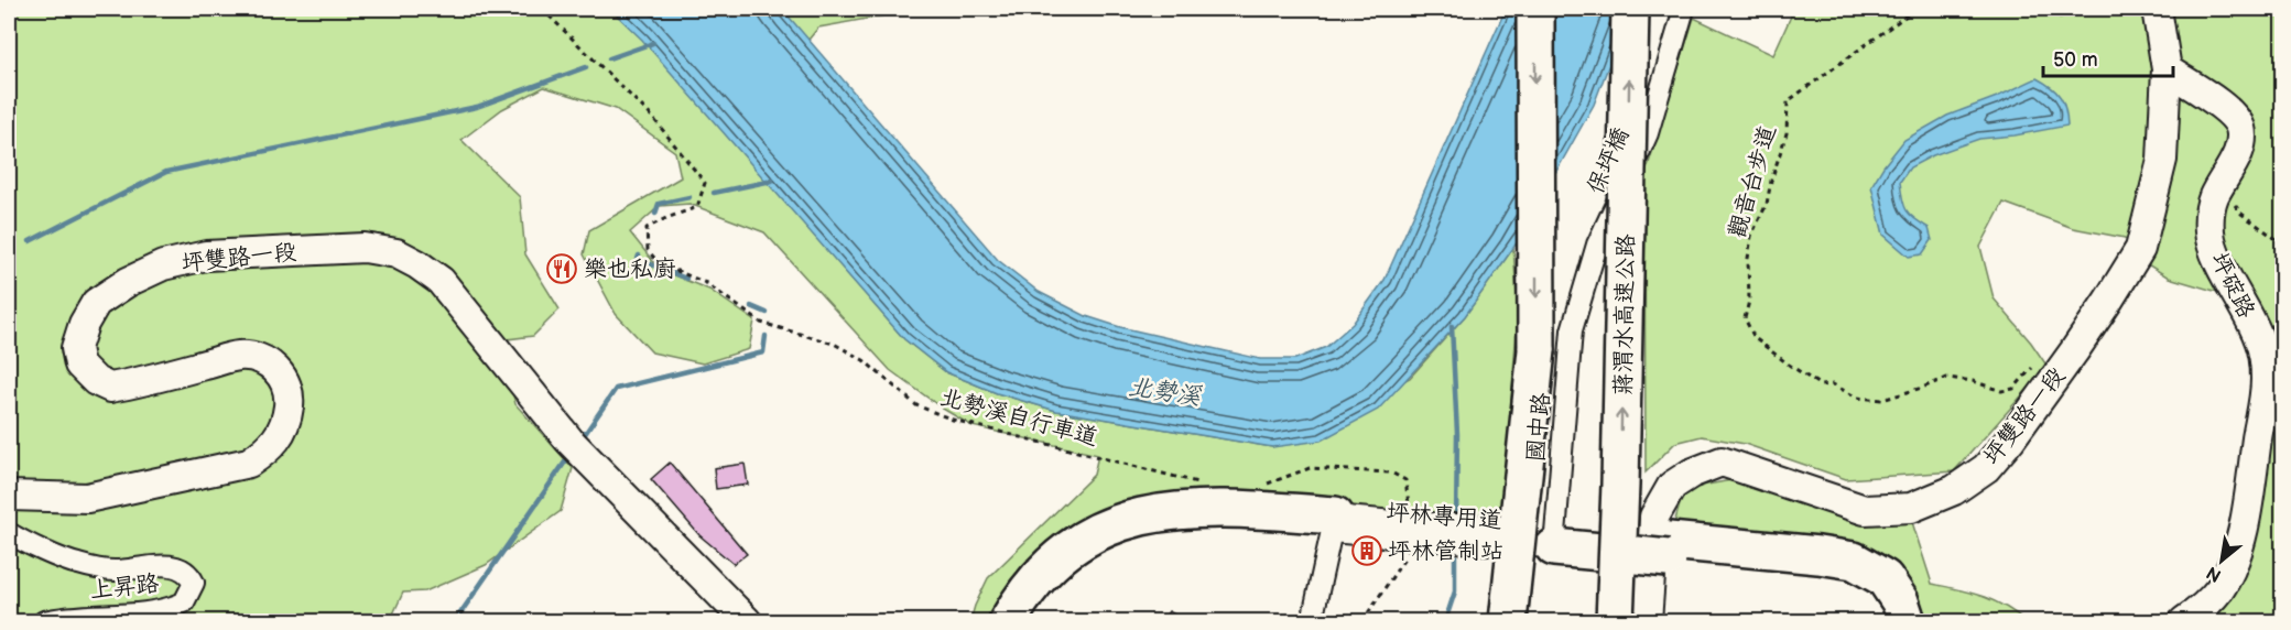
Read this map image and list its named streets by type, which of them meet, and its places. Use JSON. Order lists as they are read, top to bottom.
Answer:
{
  "streets": {
    "highway": ["蔣渭水高速公路"],
    "street": [
      "保坪橋",
      "坪雙路一段",
      "坪碇路",
      "國中路",
      "坪林專用道",
      "上昇路"
    ],
    "path": ["觀音台步道", "北勢溪自行車道"]
  },
  "crossings": [
    ["保坪橋", "國中路"],
    ["坪雙路一段", "坪碇路"],
    ["國中路", "坪林專用道"]
  ],
  "water": ["北勢溪"],
  "places": {
    "restaurant": ["樂也私廚"],
    "building": ["坪林管制站"]
  },
  "scale_bar": "50 m",
  "north": "bottom left"
}
